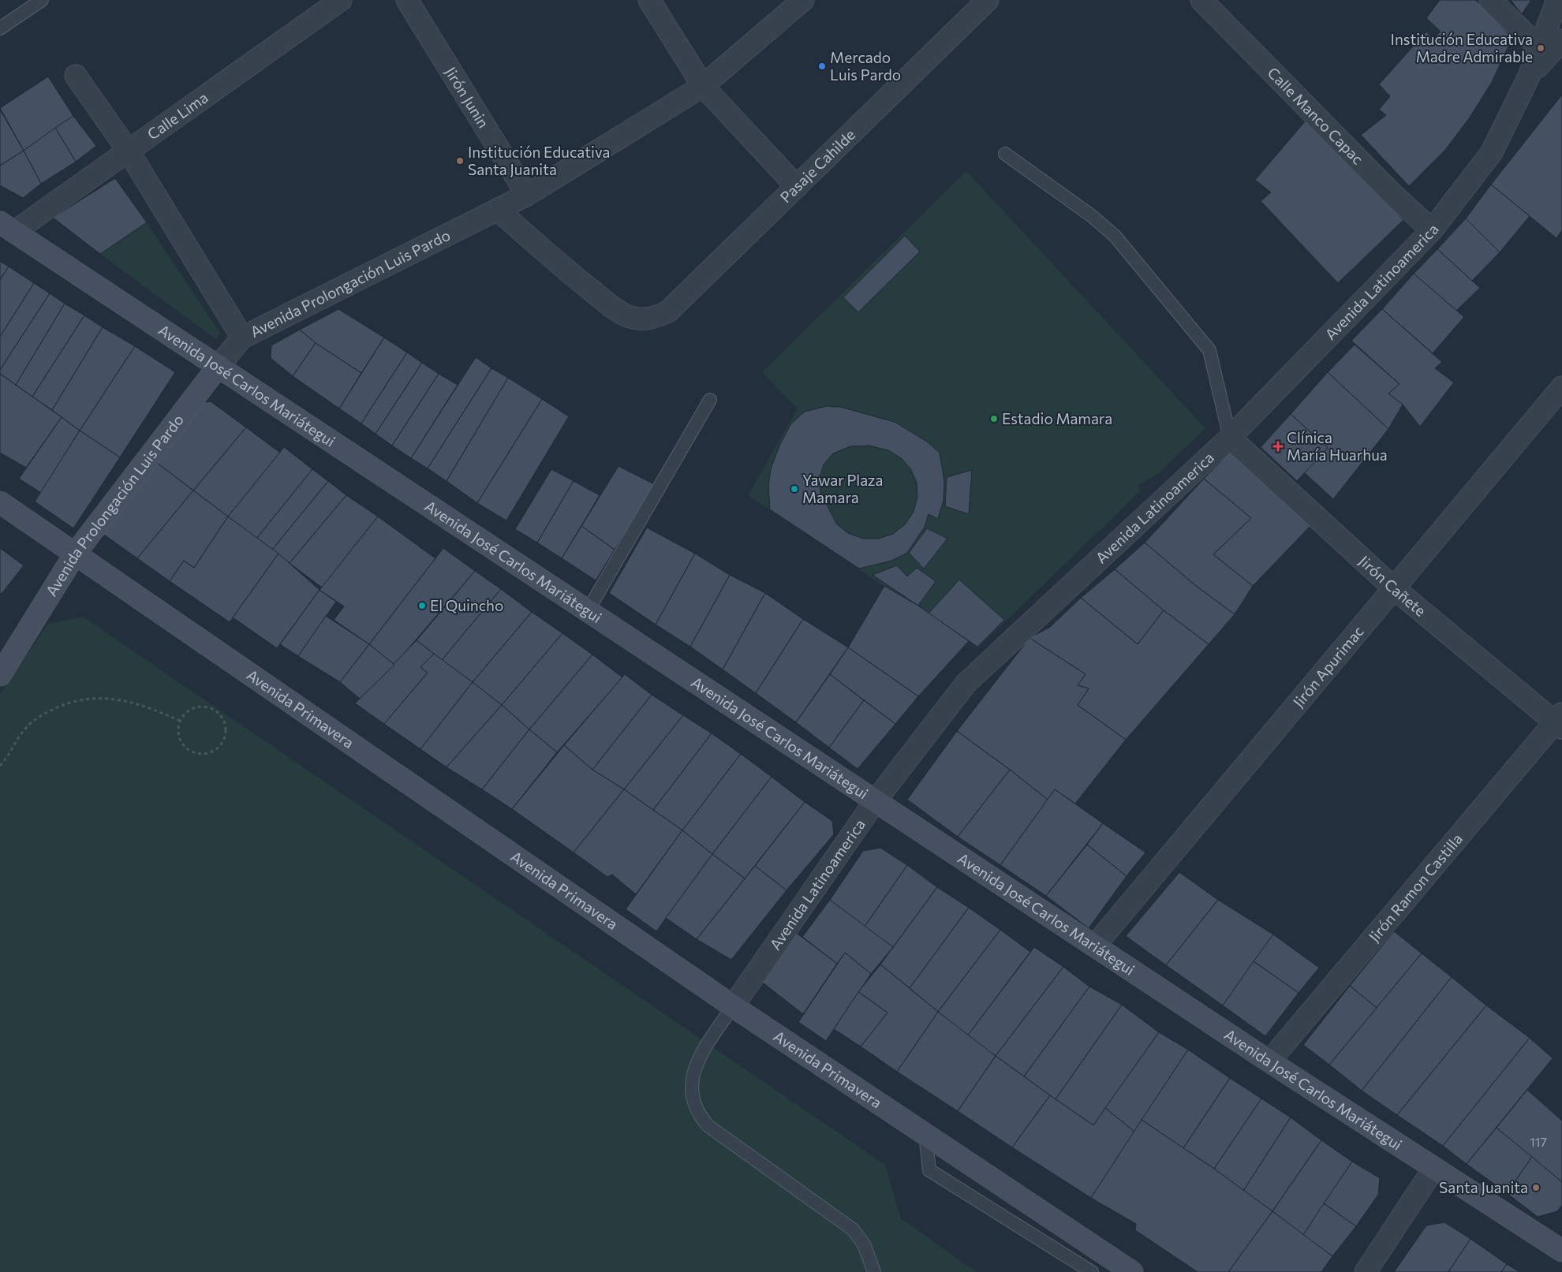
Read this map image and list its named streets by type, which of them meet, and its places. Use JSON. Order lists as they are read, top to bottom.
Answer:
{
  "streets": {
    "main road": ["Avenida Prolongación Luis Pardo", "Avenida José Carlos Mariátegui", "Avenida Primavera"],
    "street": [
      "Jirón Junin",
      "Calle Lima",
      "Calle Manco Capac",
      "Pasaje Cahilde",
      "Avenida Latinoamerica",
      "Jirón Cañete",
      "Jirón Apurimac",
      "Jirón Ramon Castilla"
    ]
  },
  "crossings": [
    ["Jirón Junin", "Avenida Prolongación Luis Pardo"],
    ["Calle Lima", "Avenida José Carlos Mariátegui"],
    ["Calle Manco Capac", "Avenida Latinoamerica"],
    ["Pasaje Cahilde", "Avenida Prolongación Luis Pardo"],
    ["Avenida Latinoamerica", "Avenida José Carlos Mariátegui"],
    ["Avenida Latinoamerica", "Jirón Cañete"],
    ["Avenida Latinoamerica", "Avenida Primavera"],
    ["Avenida Prolongación Luis Pardo", "Avenida José Carlos Mariátegui"],
    ["Avenida Prolongación Luis Pardo", "Avenida Primavera"],
    ["Avenida José Carlos Mariátegui", "Jirón Apurimac"],
    ["Avenida José Carlos Mariátegui", "Jirón Ramon Castilla"],
    ["Jirón Cañete", "Jirón Apurimac"],
    ["Jirón Cañete", "Jirón Ramon Castilla"]
  ],
  "places": {
    "other": [
      "Institución Educativa Madre Admirable",
      "Mercado Luis Pardo",
      "Institución Educativa Santa Juanita",
      "Estadio Mamara",
      "Yawar Plaza Mamara",
      "El Quincho",
      "Santa Juanita"
    ],
    "health": ["Clínica María Huarhua"]
  },
  "house_numbers": ["117"]
}
